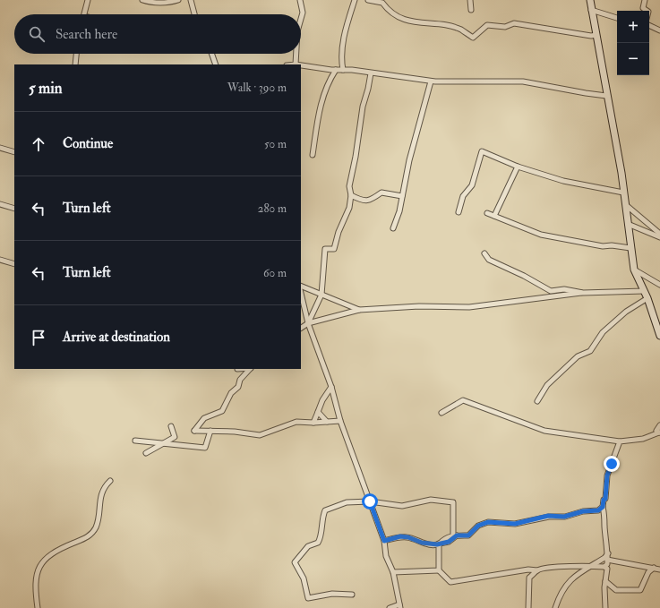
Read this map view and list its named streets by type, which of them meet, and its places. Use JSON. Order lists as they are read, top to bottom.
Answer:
{
  "page": {
    "map_buttons": ["+", "−"],
    "search": "Search here",
    "heading": ["5 min", "Walk · 390 m"],
    "list": [
      ["Continue", "50 m"],
      ["Turn left", "280 m"],
      ["Turn left", "60 m"],
      "Arrive at destination"
    ]
  }
}
